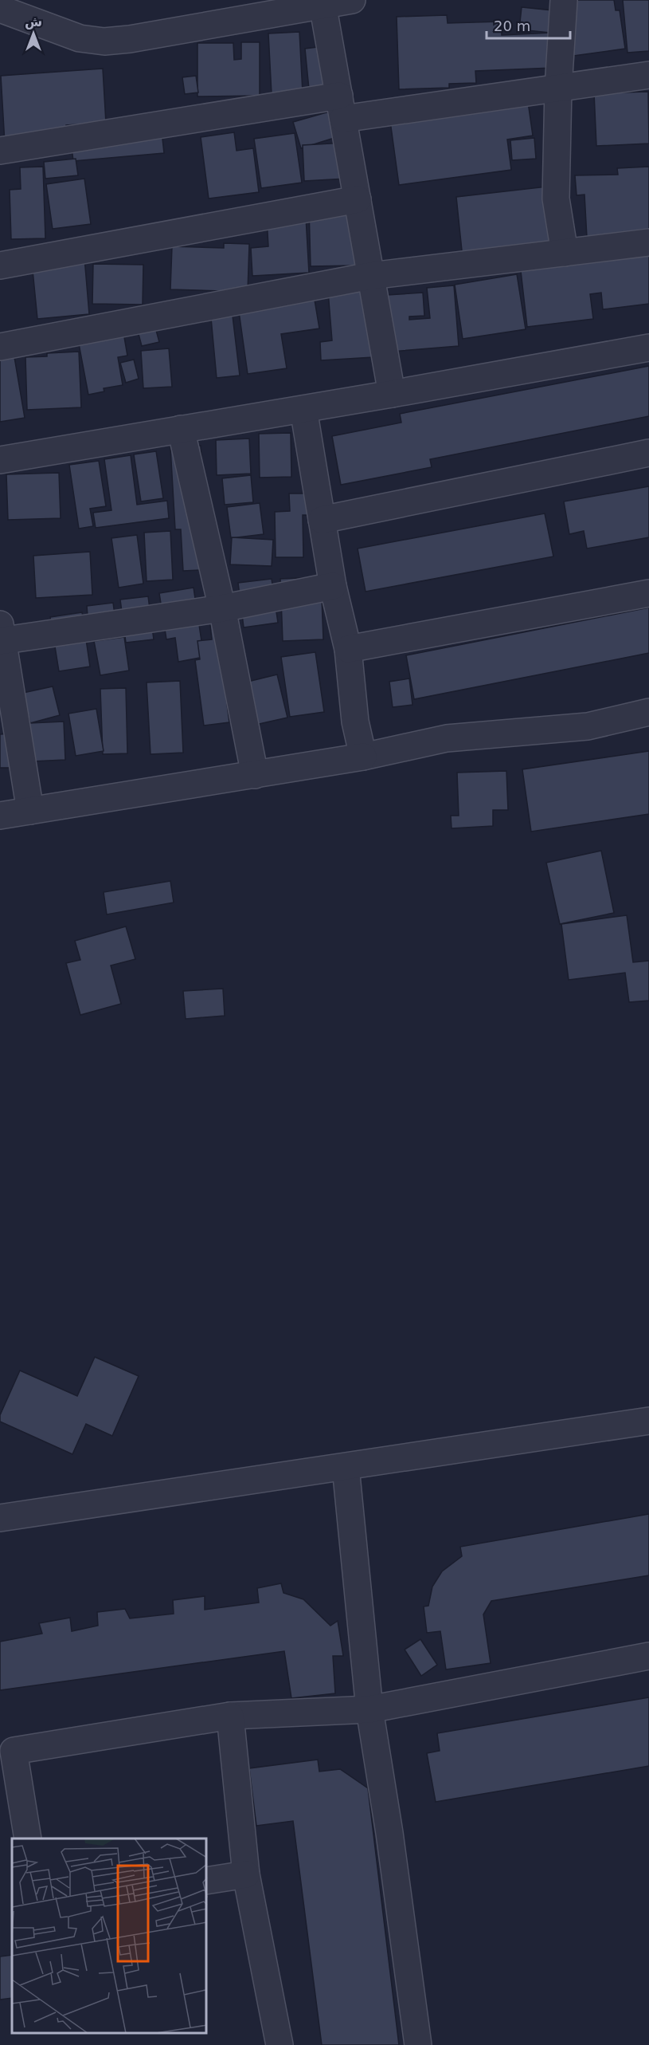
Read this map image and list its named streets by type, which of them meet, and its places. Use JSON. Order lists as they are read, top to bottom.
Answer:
{
  "scale_bar": "20 m",
  "north": "top"
}
